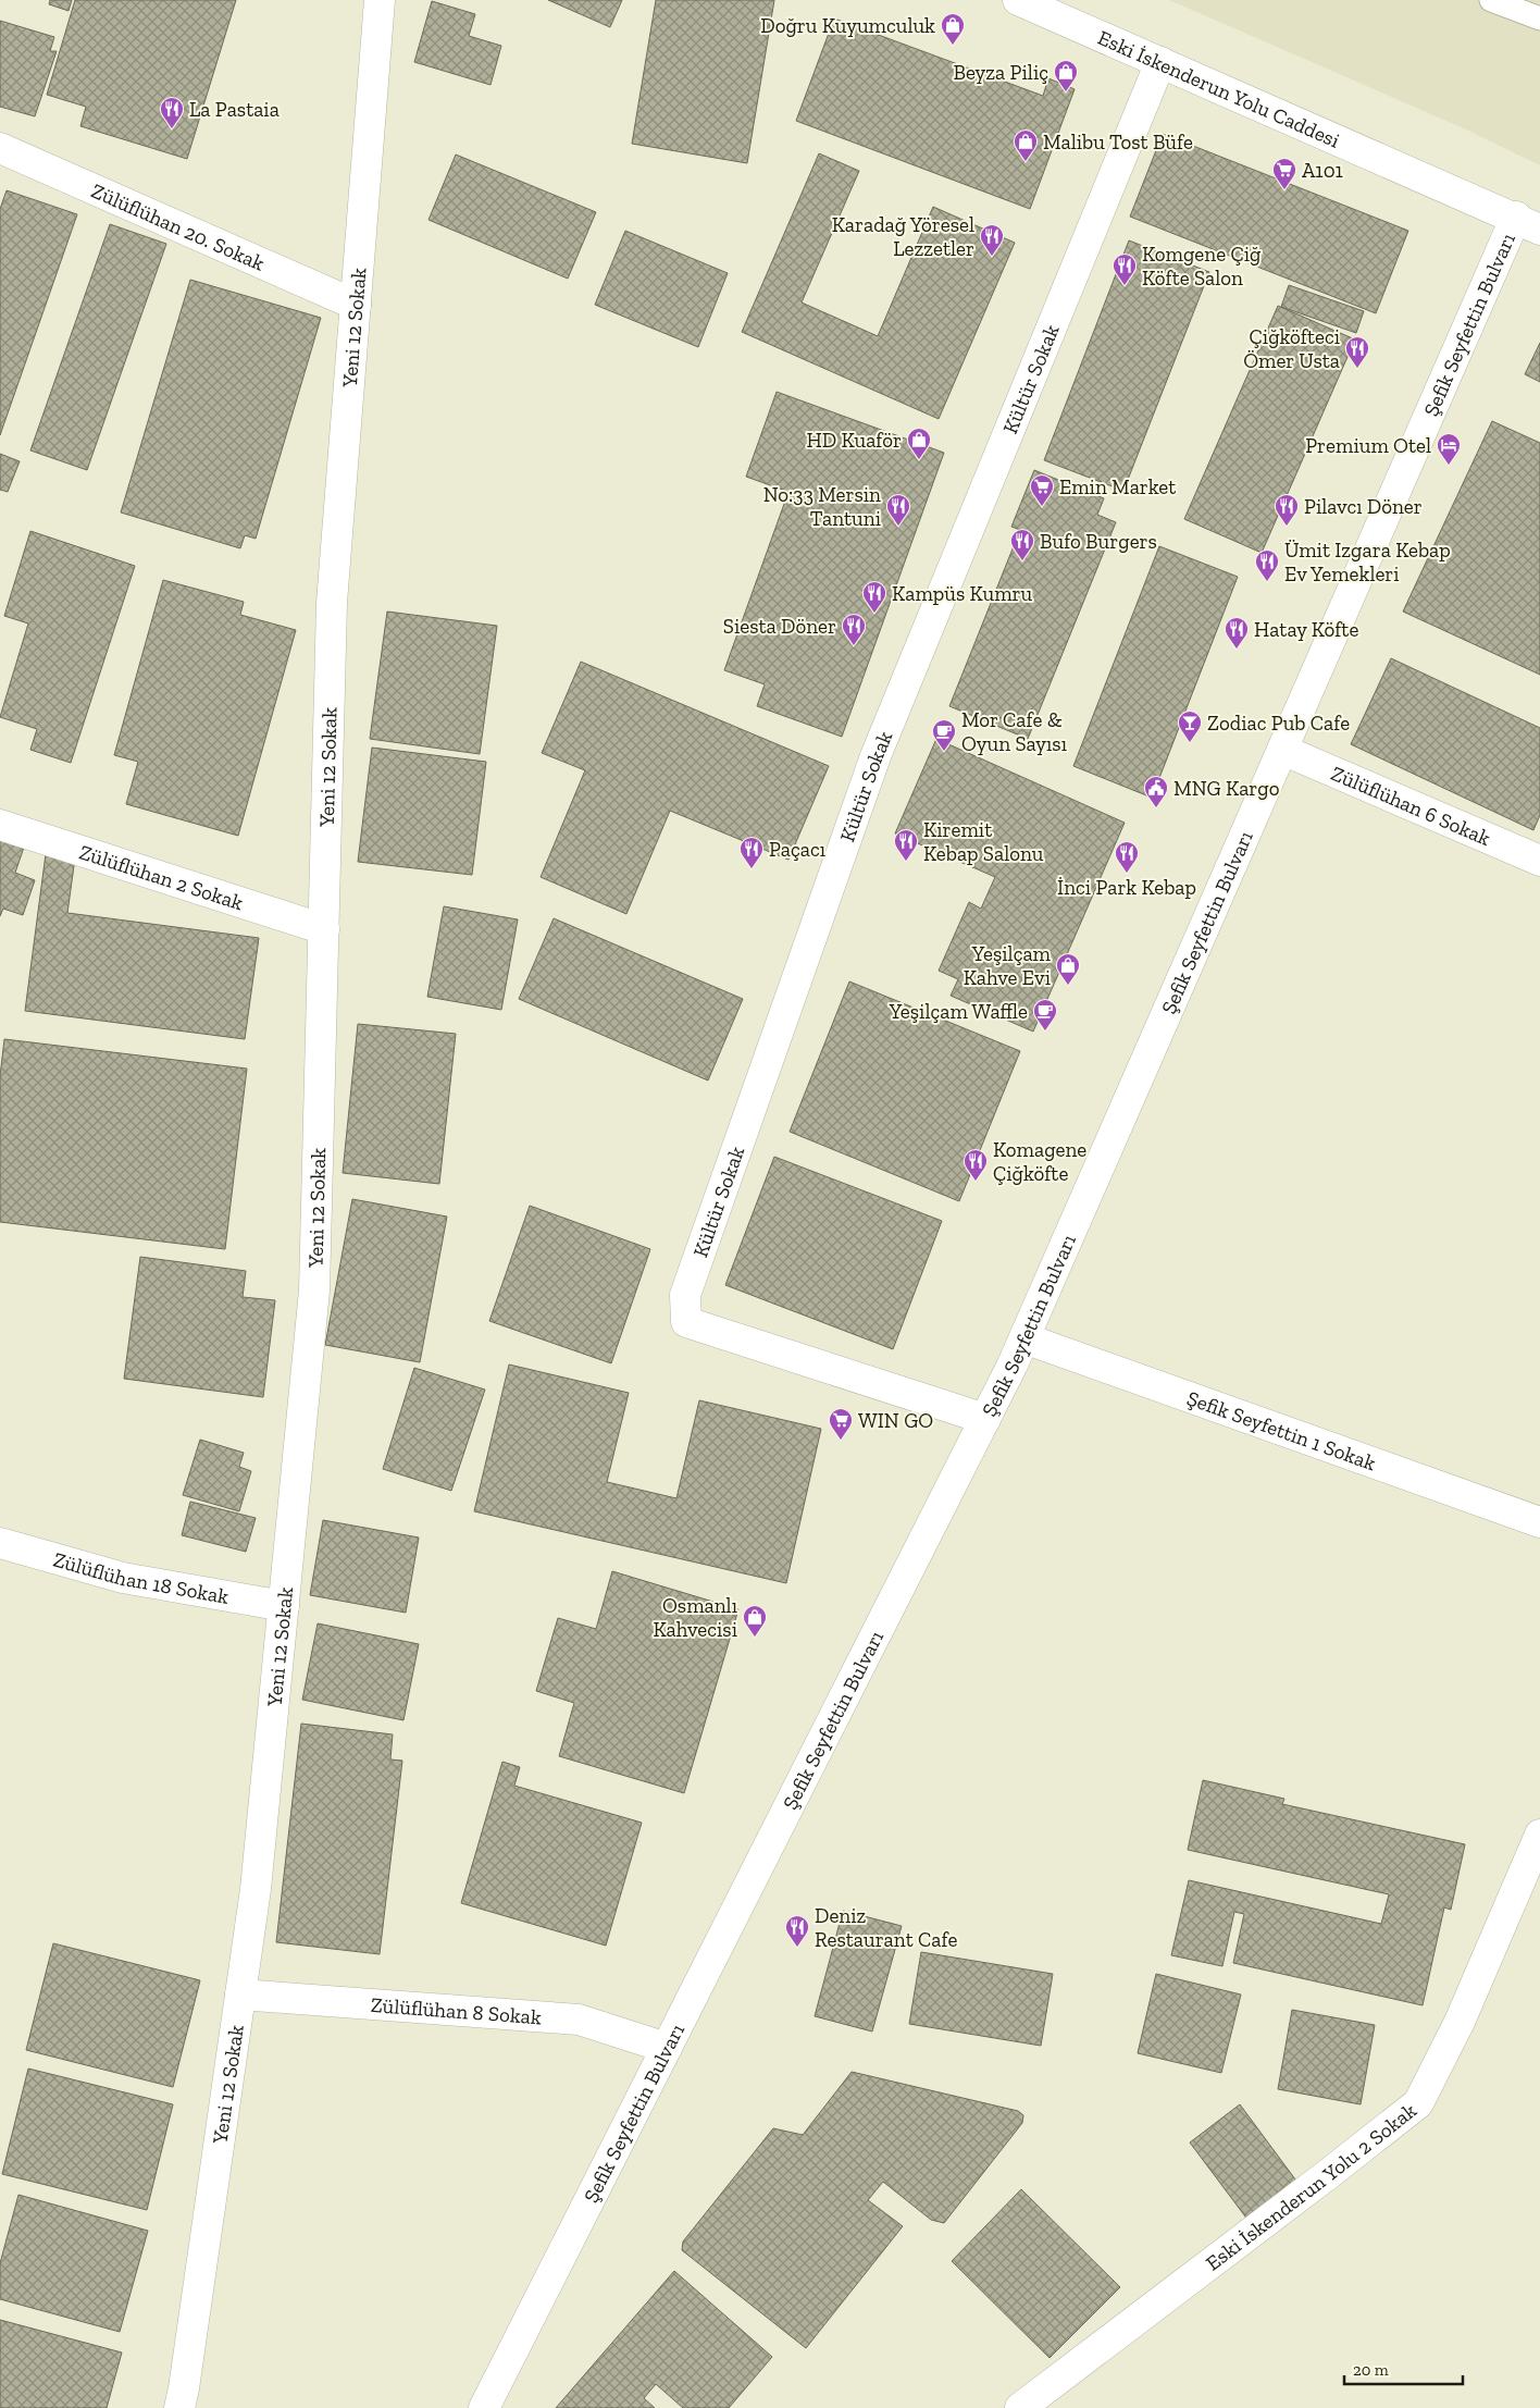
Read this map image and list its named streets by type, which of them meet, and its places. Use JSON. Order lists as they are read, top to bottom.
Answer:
{
  "streets": {
    "street": [
      "Eski İskenderun Yolu Caddesi",
      "Zülüflühan 20. Sokak",
      "Şefik Seyfettin Bulvarı",
      "Yeni 12 Sokak",
      "Kültür Sokak",
      "Zülüflühan 6 Sokak",
      "Zülüflühan 2 Sokak",
      "Şefik Seyfettin 1 Sokak",
      "Zülüflühan 18 Sokak",
      "Zülüflühan 8 Sokak",
      "Eski İskenderun Yolu 2 Sokak"
    ]
  },
  "crossings": [
    ["Eski İskenderun Yolu Caddesi", "Şefik Seyfettin Bulvarı"],
    ["Eski İskenderun Yolu Caddesi", "Kültür Sokak"],
    ["Zülüflühan 20. Sokak", "Yeni 12 Sokak"],
    ["Şefik Seyfettin Bulvarı", "Kültür Sokak"],
    ["Şefik Seyfettin Bulvarı", "Zülüflühan 6 Sokak"],
    ["Şefik Seyfettin Bulvarı", "Şefik Seyfettin 1 Sokak"],
    ["Şefik Seyfettin Bulvarı", "Zülüflühan 8 Sokak"],
    ["Yeni 12 Sokak", "Zülüflühan 2 Sokak"],
    ["Yeni 12 Sokak", "Zülüflühan 18 Sokak"],
    ["Yeni 12 Sokak", "Zülüflühan 8 Sokak"]
  ],
  "places": {
    "shop": [
      "Doğru Kuyumculuk",
      "Beyza Piliç",
      "Malibu Tost Büfe",
      "HD Kuaför",
      "Yeşilçam Kahve Evi",
      "Osmanlı Kahvecisi"
    ],
    "restaurant": [
      "La Pastaia",
      "Karadağ Yöresel Lezzetler",
      "Komgene Çiğ Köfte Salon",
      "Çiğköfteci Ömer Usta",
      "No:33 Mersin Tantuni",
      "Pilavcı Döner",
      "Bufo Burgers",
      "Ümit Izgara Kebap Ev Yemekleri",
      "Kampüs Kumru",
      "Siesta Döner",
      "Hatay Köfte",
      "Kiremit Kebap Salonu",
      "Paçacı",
      "İnci Park Kebap",
      "Komagene Çiğköfte",
      "Deniz Restaurant Cafe"
    ],
    "supermarket": ["A101", "Emin Market", "WIN GO"],
    "hotel": ["Premium Otel"],
    "bar": ["Zodiac Pub Cafe"],
    "cafe": ["Mor Cafe & Oyun Sayısı", "Yeşilçam Waffle"],
    "public building": ["MNG Kargo"]
  },
  "scale_bar": "20 m"
}
